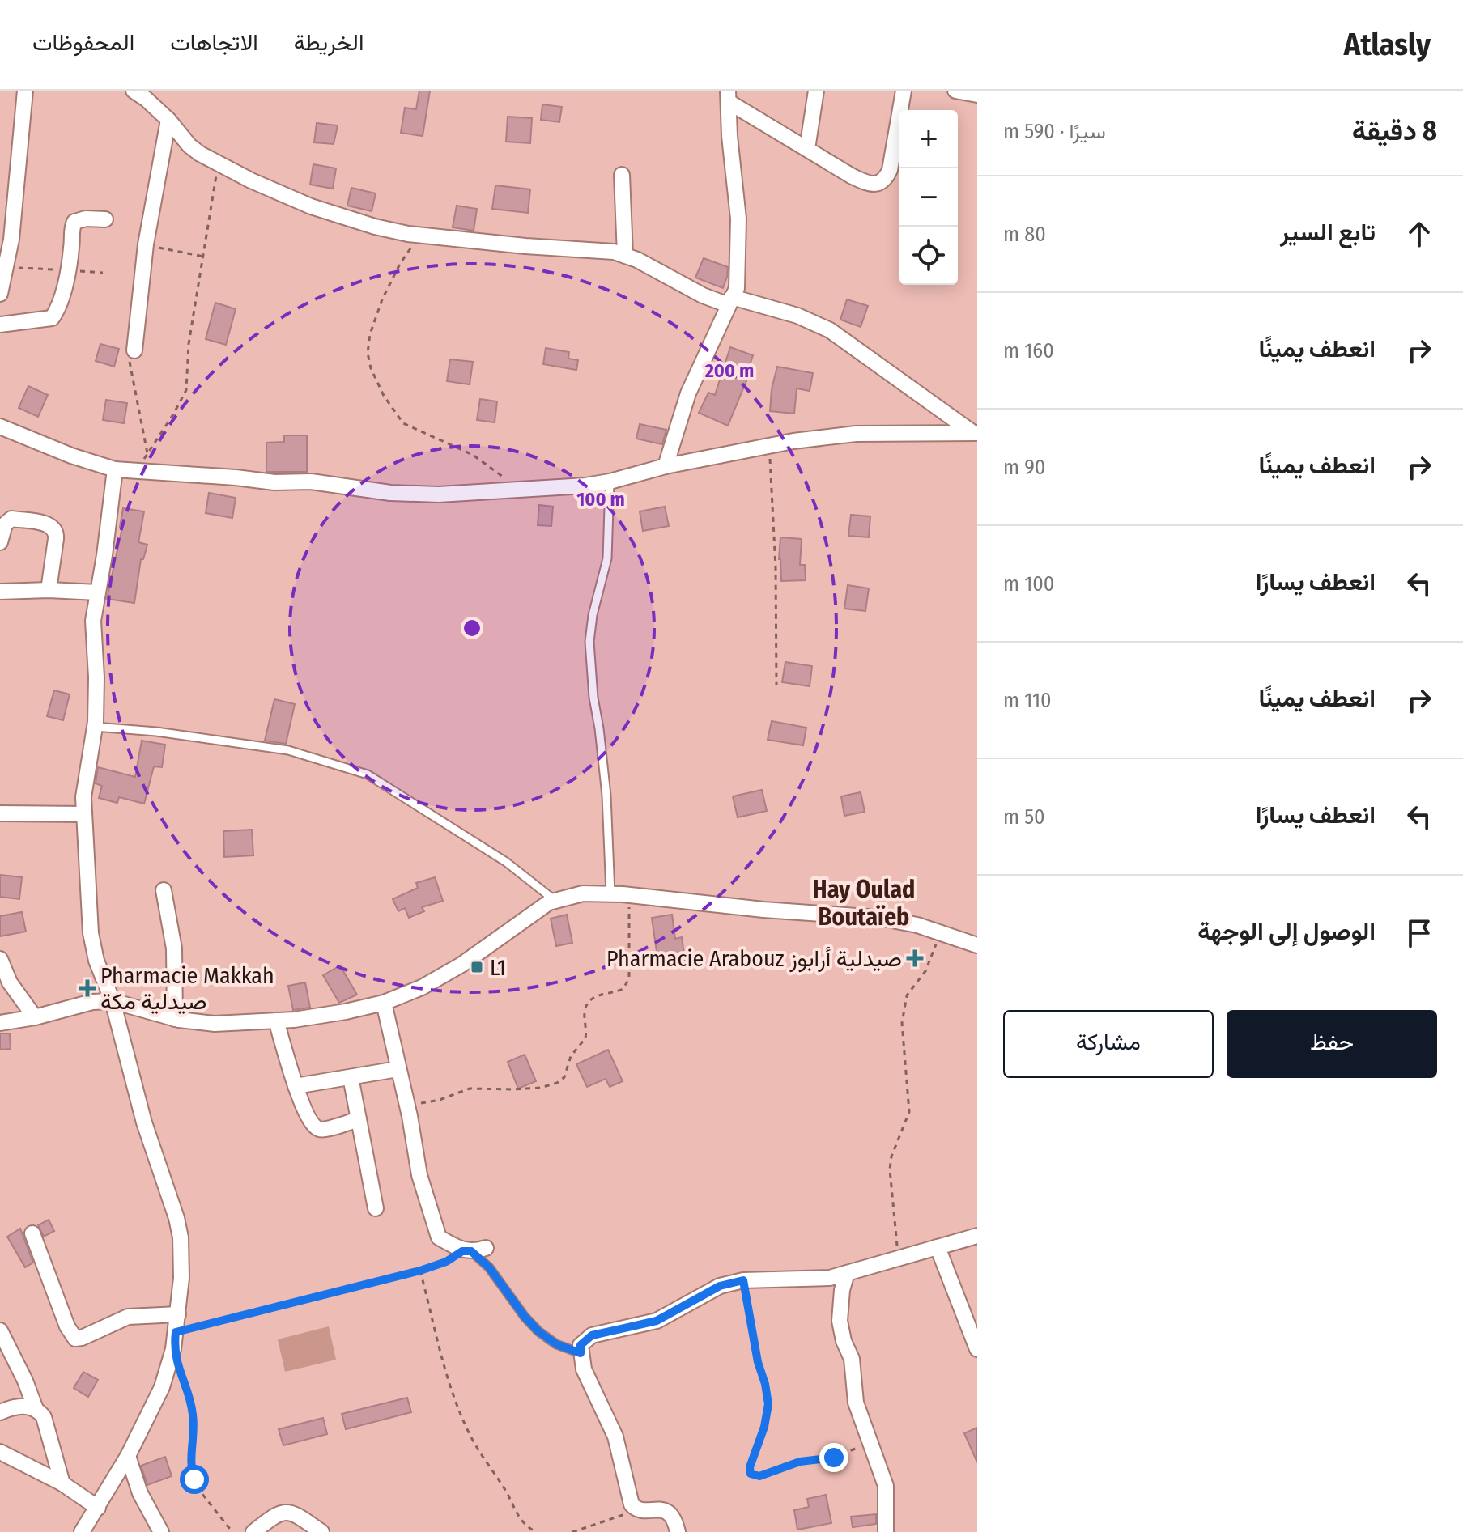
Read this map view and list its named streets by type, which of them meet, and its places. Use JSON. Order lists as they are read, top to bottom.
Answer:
{
  "districts": ["Hay Oulad Boutaïeb"],
  "places": {
    "health": ["Pharmacie Arabouz صيدلية أرابوز", "Pharmacie Makkah صيدلية مكة"],
    "transit": ["L1"]
  },
  "page": {
    "header": "Atlasly",
    "nav": ["الخريطة", "الاتجاهات", "المحفوظات"],
    "heading": ["8 دقيقة", "سيرًا · 590 m"],
    "map_buttons": ["+", "−"],
    "list": [
      ["تابع السير", "80 m"],
      ["انعطف يمينًا", "160 m"],
      ["انعطف يمينًا", "90 m"],
      ["انعطف يسارًا", "100 m"],
      ["انعطف يمينًا", "110 m"],
      ["انعطف يسارًا", "50 m"],
      "الوصول إلى الوجهة"
    ],
    "buttons": ["حفظ", "مشاركة"]
  },
  "rings": ["200 m", "100 m"]
}
